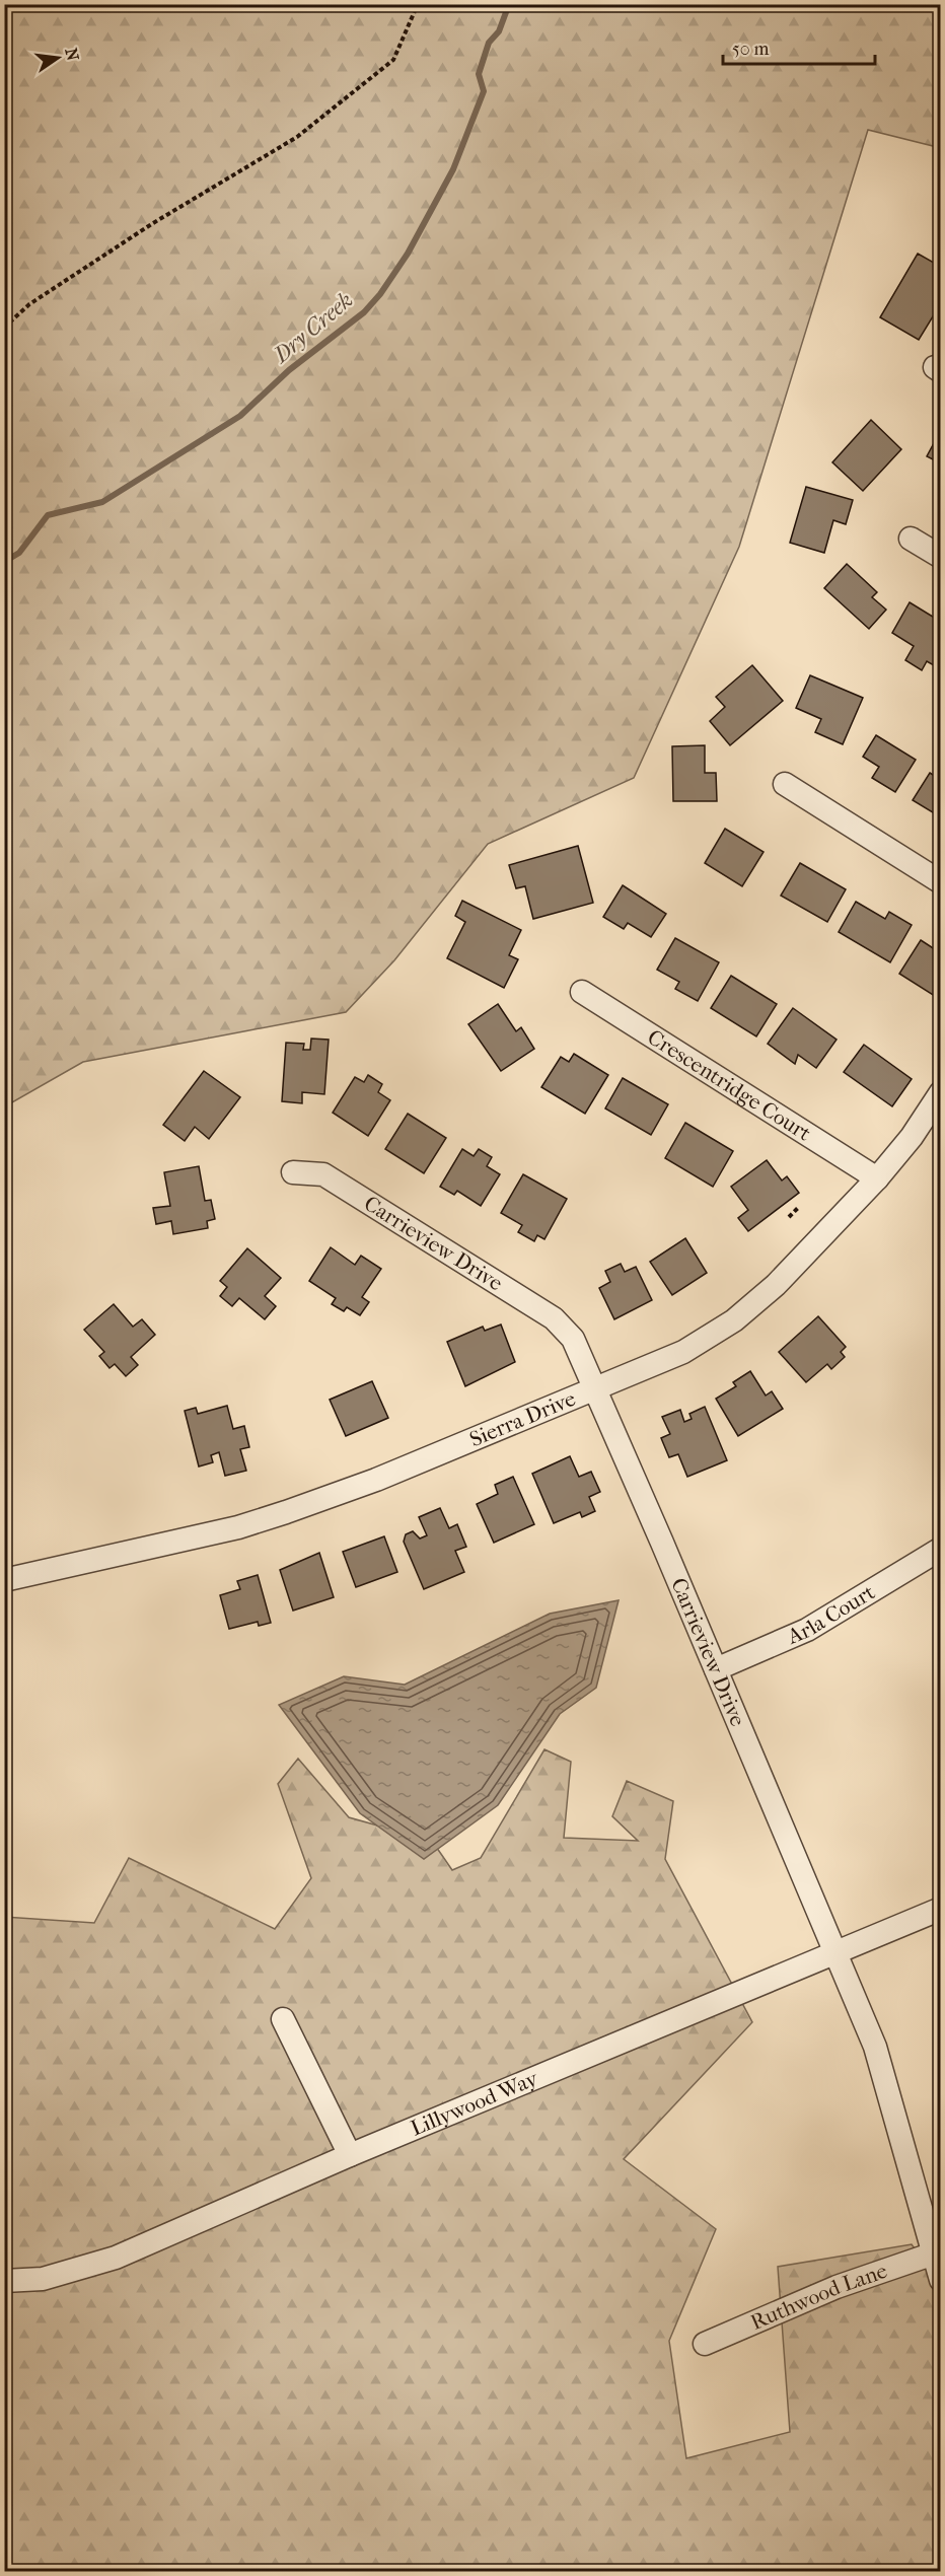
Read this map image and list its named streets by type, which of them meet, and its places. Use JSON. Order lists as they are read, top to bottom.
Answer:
{
  "streets": {
    "street": [
      "Crescentridge Court",
      "Carrieview Drive",
      "Sierra Drive",
      "Arla Court",
      "Lillywood Way",
      "Ruthwood Lane"
    ]
  },
  "crossings": [
    ["Crescentridge Court", "Sierra Drive"],
    ["Carrieview Drive", "Sierra Drive"],
    ["Carrieview Drive", "Arla Court"],
    ["Carrieview Drive", "Lillywood Way"],
    ["Carrieview Drive", "Ruthwood Lane"]
  ],
  "water": ["Dry Creek"],
  "scale_bar": "50 m",
  "north": "right"
}
